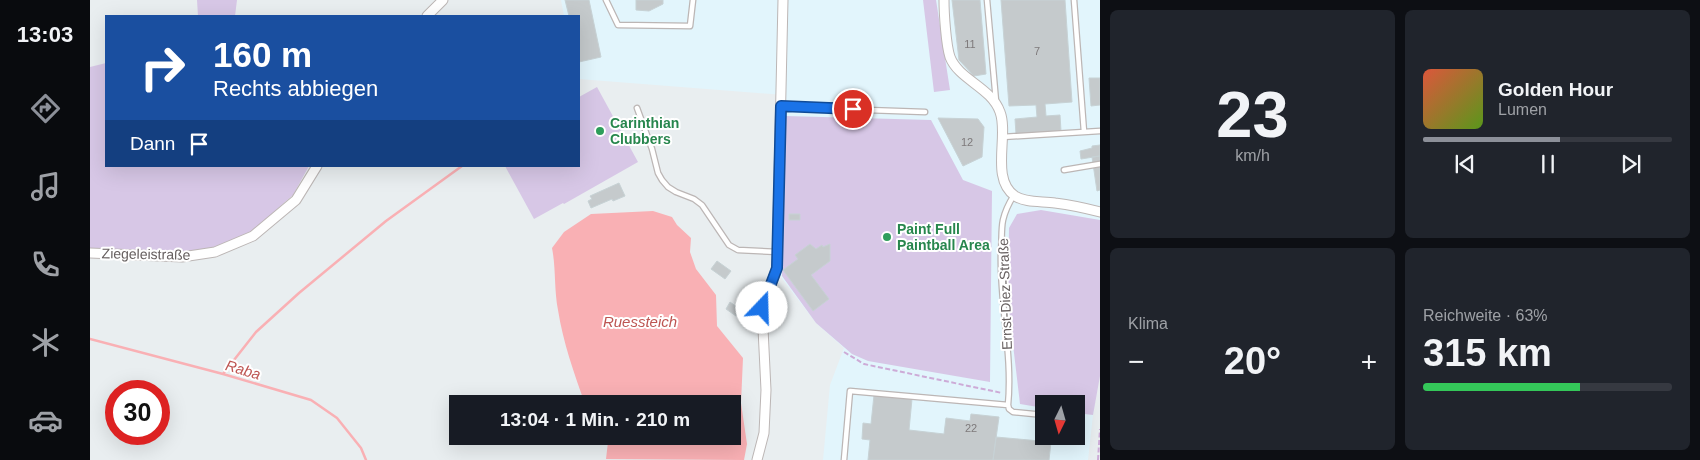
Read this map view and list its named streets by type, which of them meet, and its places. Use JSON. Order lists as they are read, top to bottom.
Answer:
{
  "streets": {
    "street": ["Ziegeleistraße"],
    "lane": ["Ernst-Diez-Straße"]
  },
  "water": ["Ruessteich", "Raba"],
  "places": ["Carinthian Clubbers", "Paint Full Paintball Area"],
  "house_numbers": [
    "11",
    "7",
    "12",
    "22"
  ],
  "north": "bottom",
  "page": {
    "tabs": "13:03",
    "tile": [
      ["23", "km/h"],
      "Klima",
      ["Reichweite · 63%", "315 km"]
    ],
    "turn": ["160 m", "Rechts abbiegen"],
    "song": ["Golden Hour", "Lumen"],
    "then": "Dann",
    "heat": ["−", "20°", "+"],
    "limit": "30",
    "trip": "13:04 · 1 Min. · 210 m"
  }
}
